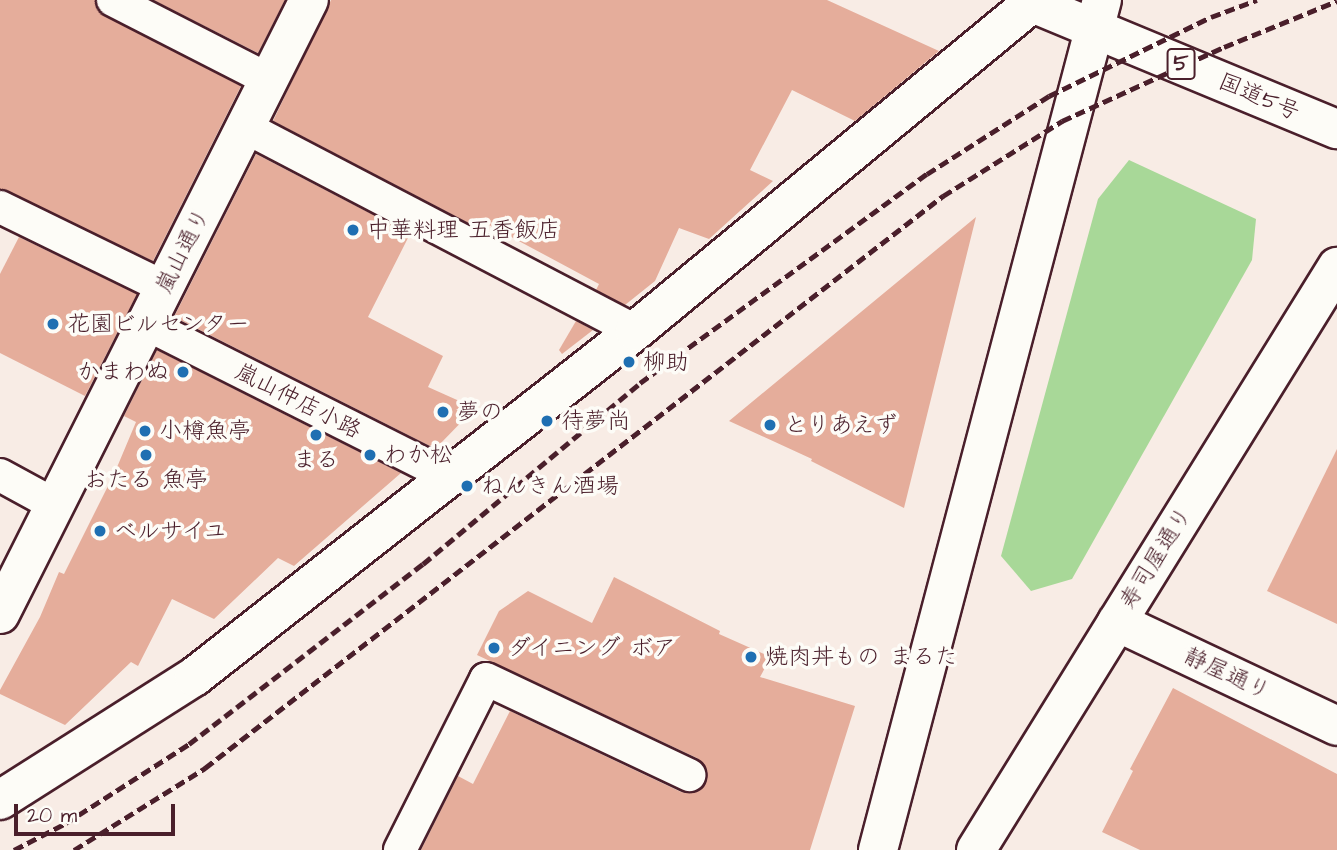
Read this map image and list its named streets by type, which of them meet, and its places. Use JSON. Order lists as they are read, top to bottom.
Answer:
{
  "streets": {
    "main road": [
      "5",
      "国道5号",
      "嵐山通り",
      "寿司屋通り",
      "静屋通り"
    ],
    "lane": ["嵐山仲店小路"]
  },
  "crossings": [
    ["嵐山通り", "嵐山仲店小路"],
    ["寿司屋通り", "静屋通り"]
  ],
  "places": [
    "中華料理 五香飯店",
    "花園ビルセンター",
    "柳助",
    "かまわぬ",
    "夢の",
    "待夢尚",
    "とりあえず",
    "小樽魚亭",
    "まる",
    "おたる 魚亭",
    "わか松",
    "ねんきん酒場",
    "ベルサイユ",
    "ダイニング ボア",
    "焼肉丼もの まるた"
  ],
  "scale_bar": "20 m"
}
